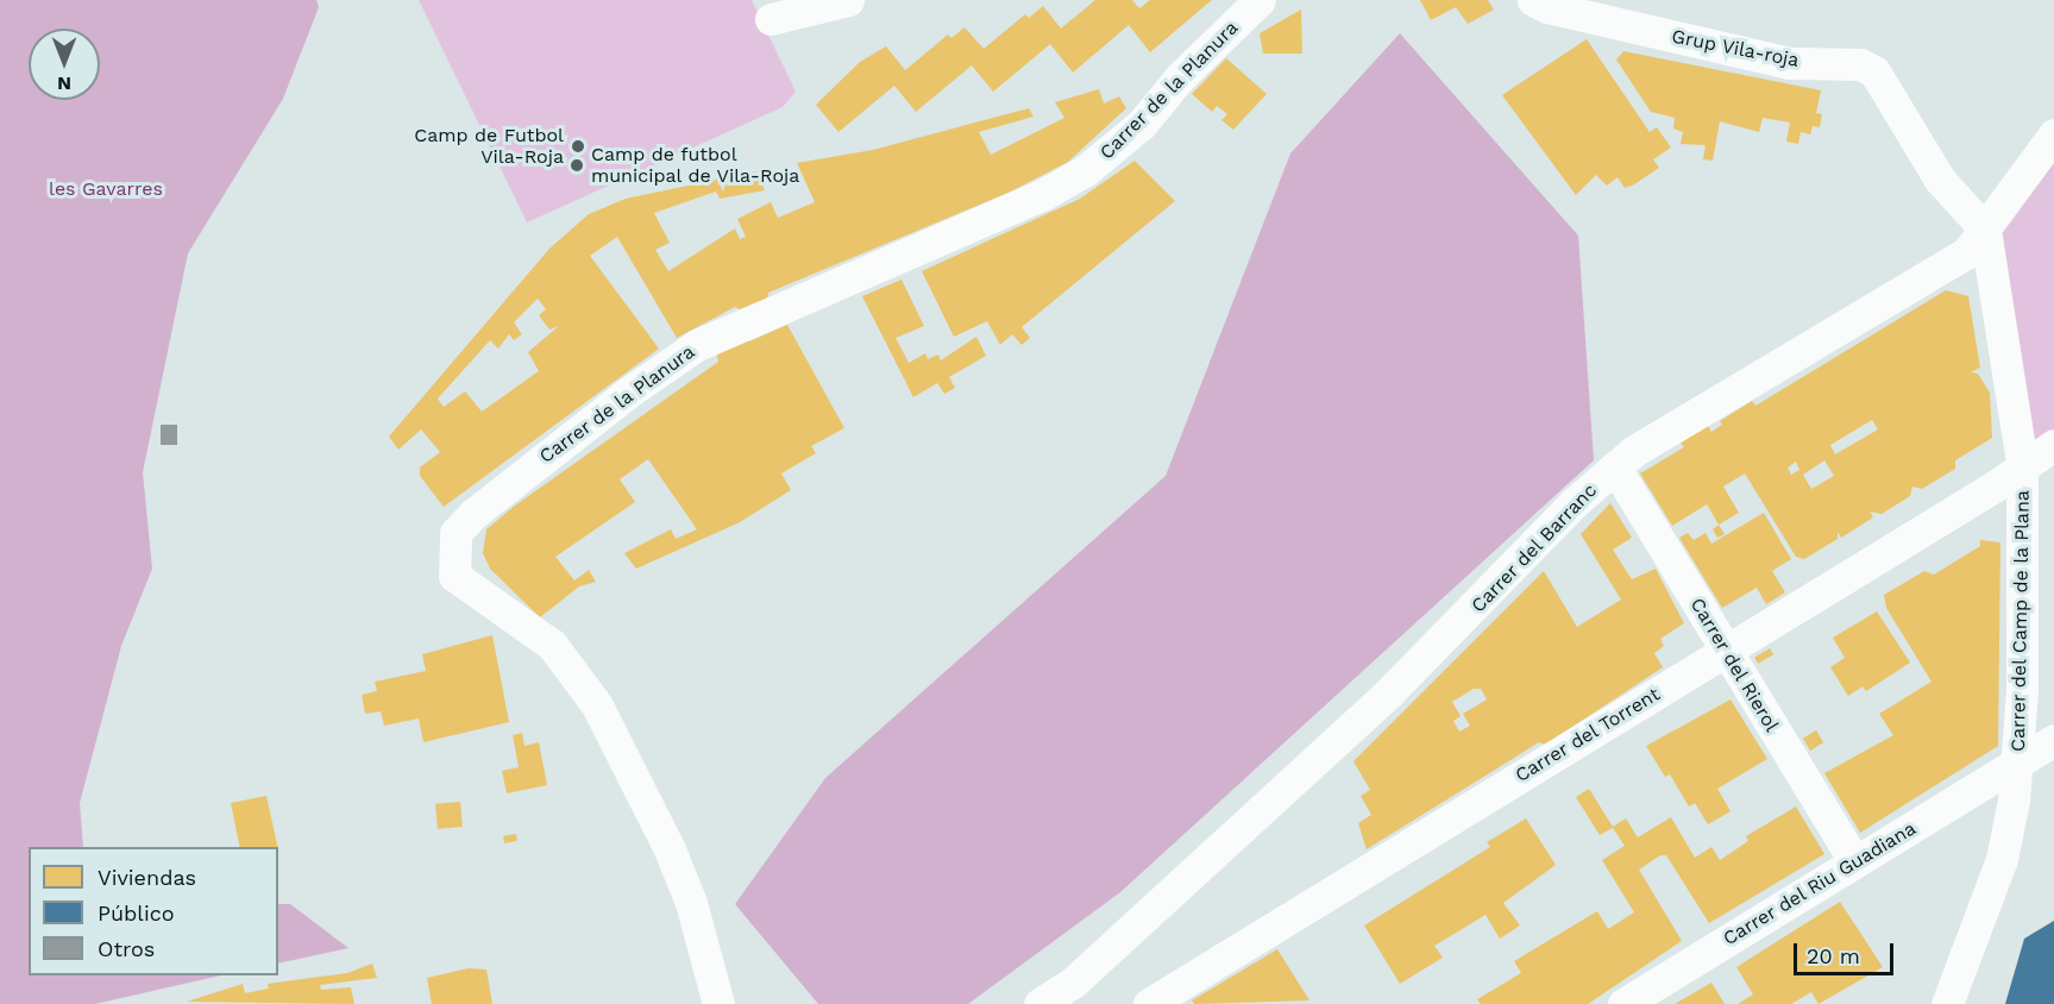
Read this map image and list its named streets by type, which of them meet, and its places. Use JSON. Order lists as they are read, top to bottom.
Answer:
{
  "streets": {
    "street": [
      "Grup Vila-roja",
      "Carrer de la Planura",
      "Carrer del Barranc",
      "Carrer del Camp de la Plana",
      "Carrer del Rierol",
      "Carrer del Torrent",
      "Carrer del Riu Guadiana"
    ]
  },
  "crossings": [
    ["Grup Vila-roja", "Carrer del Barranc"],
    ["Grup Vila-roja", "Carrer del Camp de la Plana"],
    ["Carrer del Barranc", "Carrer del Camp de la Plana"],
    ["Carrer del Barranc", "Carrer del Rierol"],
    ["Carrer del Camp de la Plana", "Carrer del Torrent"],
    ["Carrer del Camp de la Plana", "Carrer del Riu Guadiana"],
    ["Carrer del Rierol", "Carrer del Torrent"],
    ["Carrer del Rierol", "Carrer del Riu Guadiana"]
  ],
  "parks": ["les Gavarres"],
  "places": ["Camp de Futbol Vila-Roja", "Camp de futbol municipal de Vila-Roja"],
  "legend": ["Viviendas", "Público", "Otros"],
  "scale_bar": "20 m",
  "north": "bottom"
}
